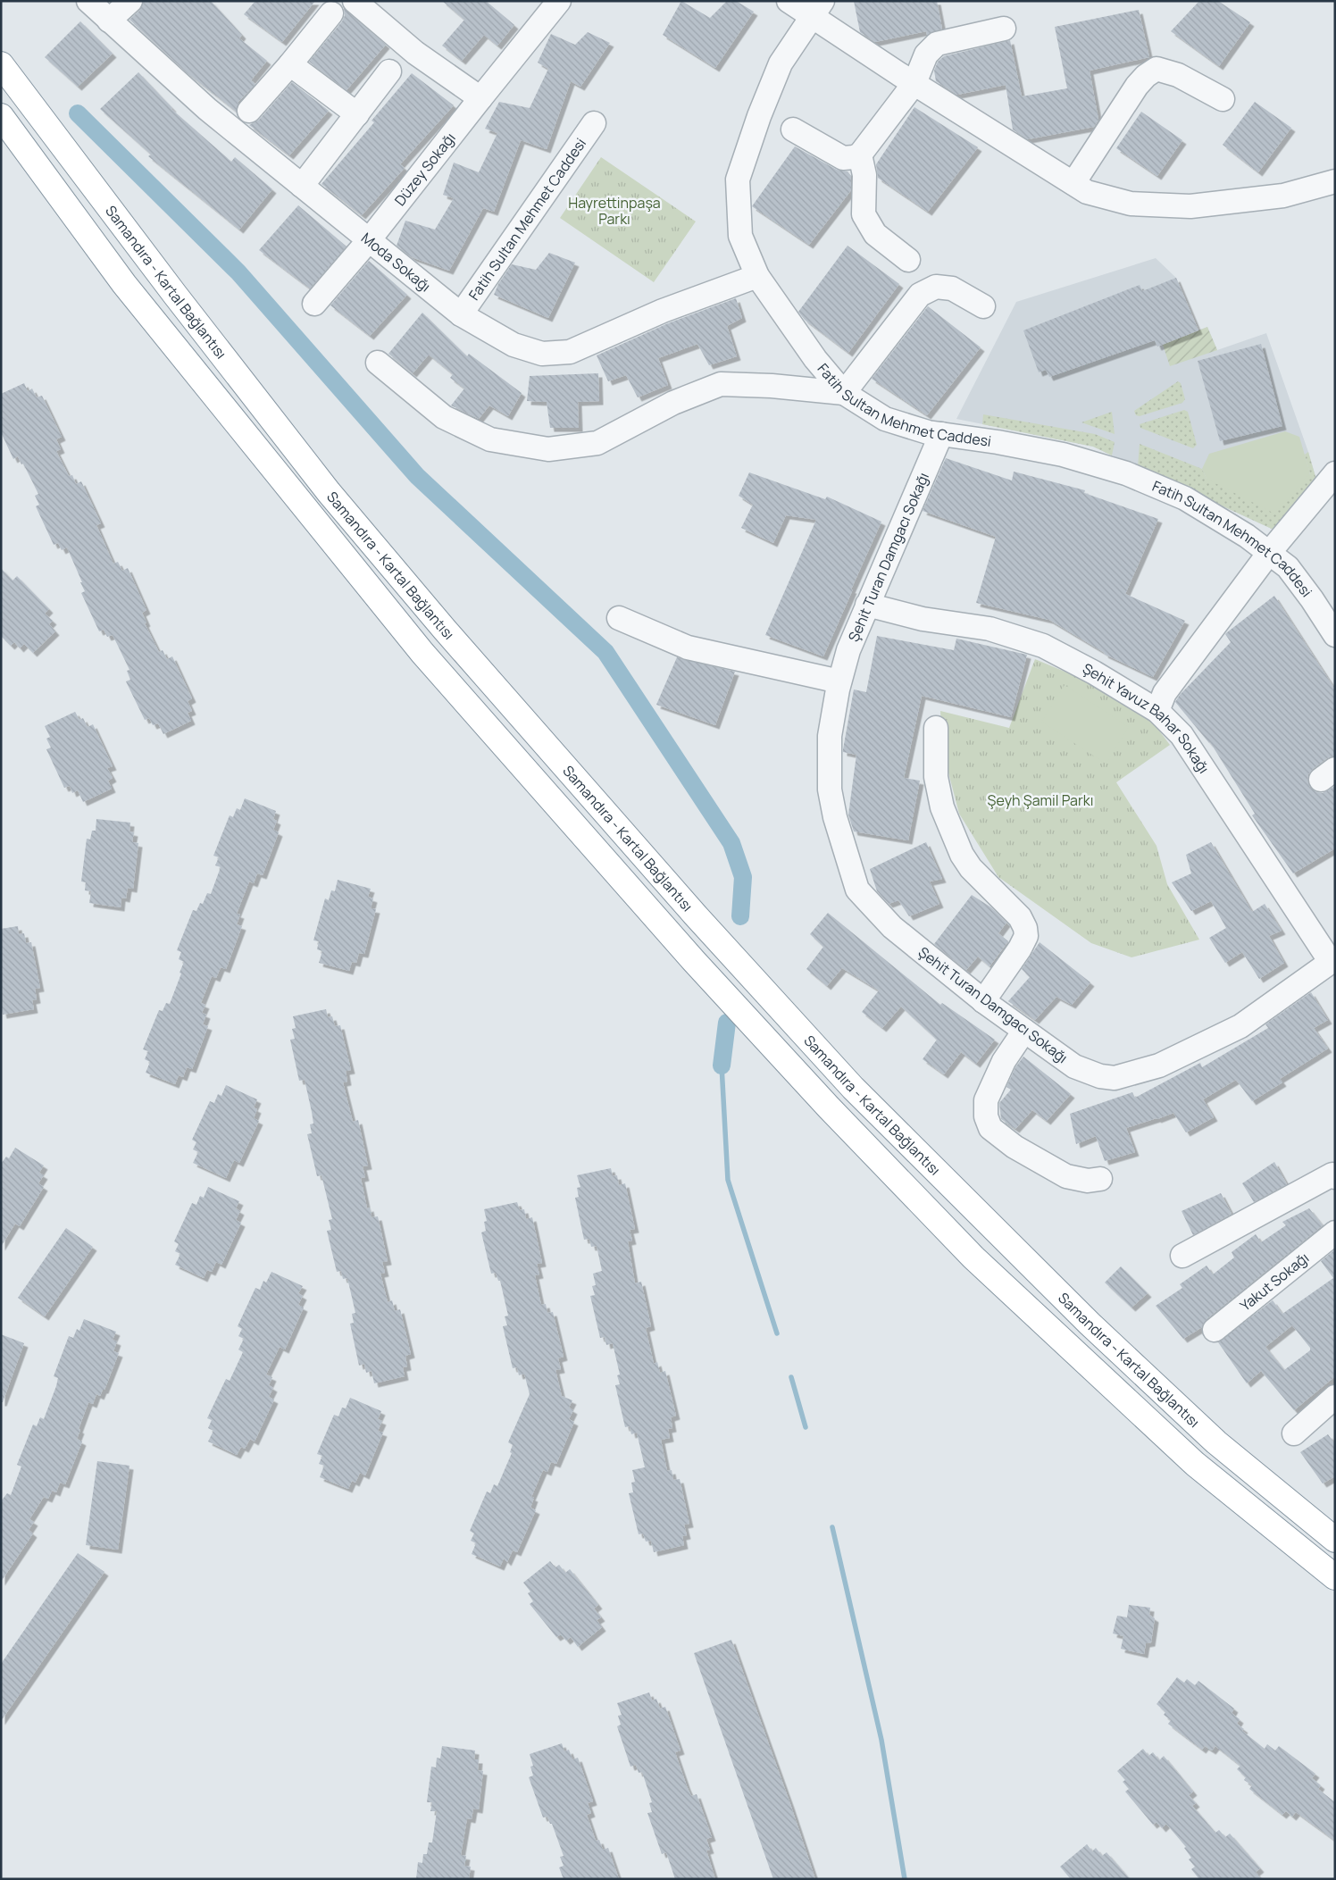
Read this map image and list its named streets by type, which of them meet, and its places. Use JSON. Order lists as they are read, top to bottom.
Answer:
{
  "streets": {
    "highway": ["Samandıra - Kartal Bağlantısı"],
    "street": [
      "Düzey Sokağı",
      "Fatih Sultan Mehmet Caddesi",
      "Moda Sokağı",
      "Şehit Turan Damgacı Sokağı",
      "Şehit Yavuz Bahar Sokağı",
      "Yakut Sokağı"
    ]
  },
  "crossings": [
    ["Düzey Sokağı", "Moda Sokağı"],
    ["Fatih Sultan Mehmet Caddesi", "Moda Sokağı"],
    ["Fatih Sultan Mehmet Caddesi", "Şehit Turan Damgacı Sokağı"],
    ["Şehit Turan Damgacı Sokağı", "Şehit Yavuz Bahar Sokağı"]
  ],
  "parks": ["Hayrettinpaşa Parkı", "Şeyh Şamil Parkı"]
}
